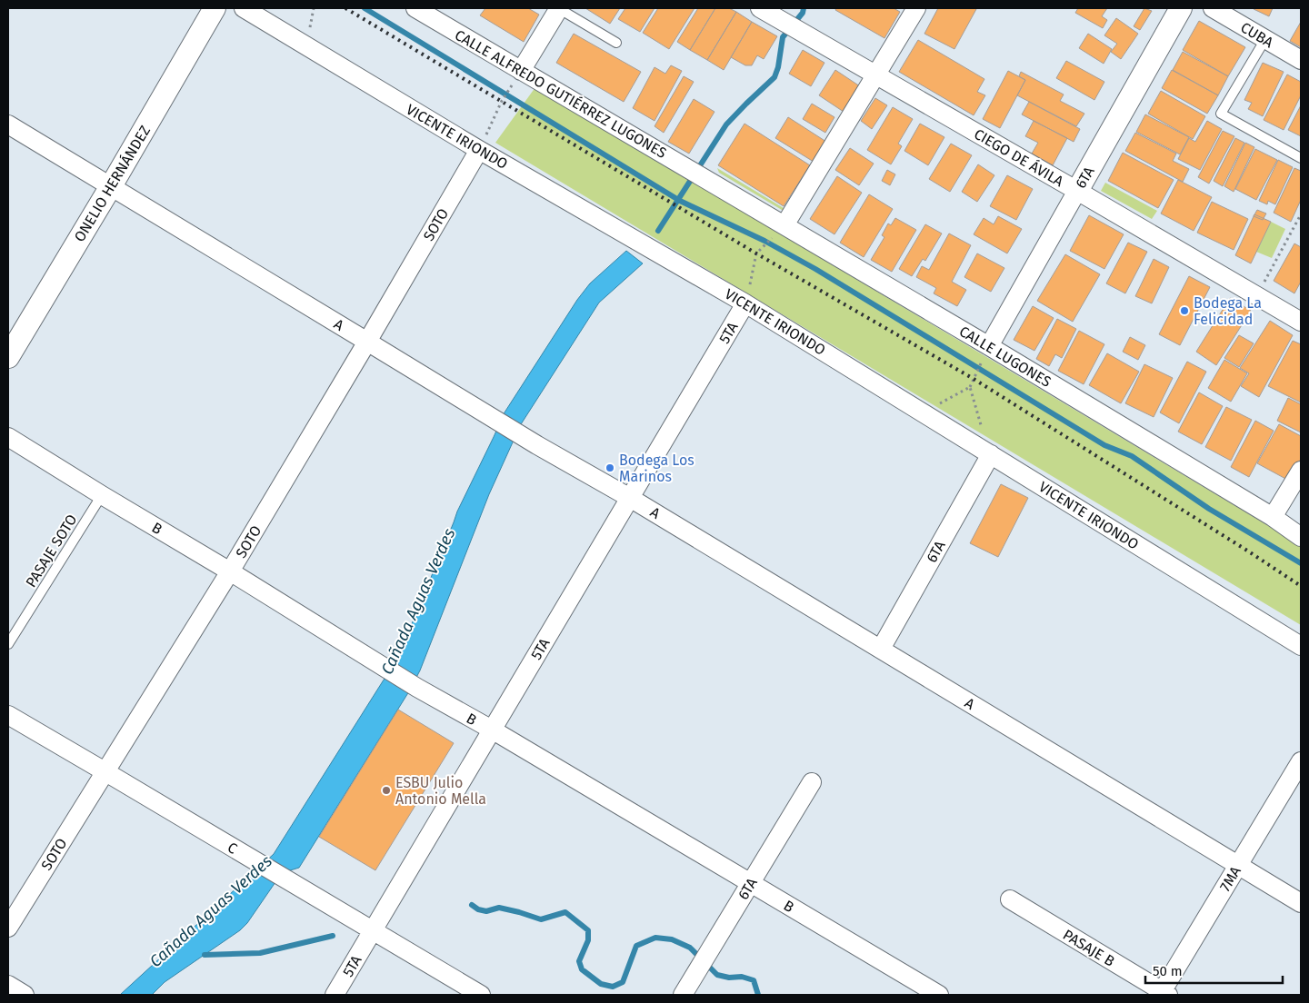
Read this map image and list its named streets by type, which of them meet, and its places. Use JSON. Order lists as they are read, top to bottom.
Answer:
{
  "streets": {
    "street": [
      "CUBA",
      "CALLE ALFREDO GUTIÉRREZ LUGONES",
      "VICENTE IRIONDO",
      "CIEGO DE ÁVILA",
      "6TA",
      "ONELIO HERNÁNDEZ",
      "SOTO",
      "A",
      "5TA",
      "CALLE LUGONES",
      "B",
      "C",
      "7MA",
      "PASAJE B"
    ],
    "lane": ["PASAJE SOTO"]
  },
  "crossings": [
    ["CALLE ALFREDO GUTIÉRREZ LUGONES", "CALLE LUGONES"],
    ["VICENTE IRIONDO", "6TA"],
    ["VICENTE IRIONDO", "SOTO"],
    ["VICENTE IRIONDO", "5TA"],
    ["CIEGO DE ÁVILA", "6TA"],
    ["6TA", "A"],
    ["6TA", "CALLE LUGONES"],
    ["6TA", "B"],
    ["ONELIO HERNÁNDEZ", "A"],
    ["SOTO", "A"],
    ["SOTO", "B"],
    ["SOTO", "C"],
    ["A", "5TA"],
    ["A", "7MA"],
    ["5TA", "B"],
    ["5TA", "C"],
    ["B", "PASAJE SOTO"],
    ["7MA", "PASAJE B"]
  ],
  "water": ["Cañada Aguas Verdes"],
  "places": ["Bodega La Felicidad", "Bodega Los Marinos", "ESBU Julio Antonio Mella"],
  "scale_bar": "50 m"
}
